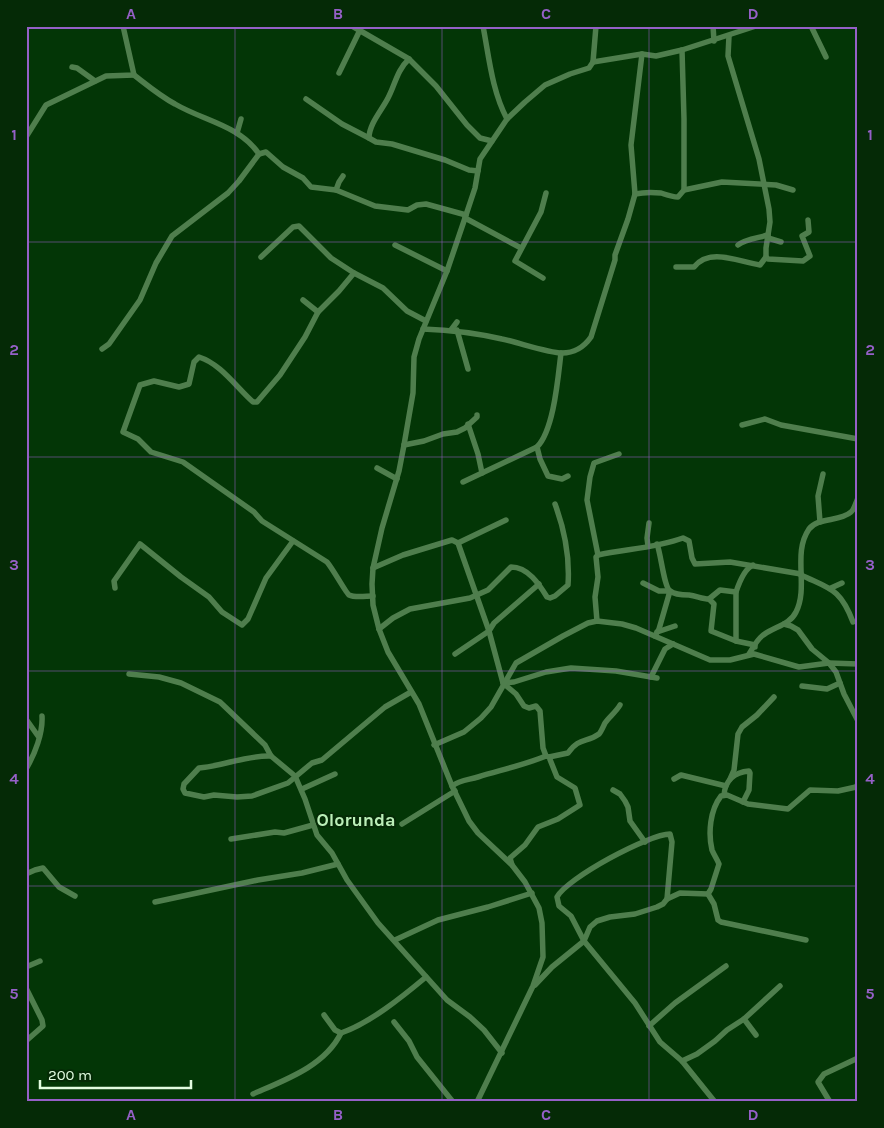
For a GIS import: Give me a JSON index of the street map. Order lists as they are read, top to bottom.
{
  "districts": ["Olorunda"],
  "scale_bar": "200 m",
  "grid": {
    "columns": [
      "A",
      "B",
      "C",
      "D"
    ],
    "rows": [
      "1",
      "2",
      "3",
      "4",
      "5"
    ]
  }
}
